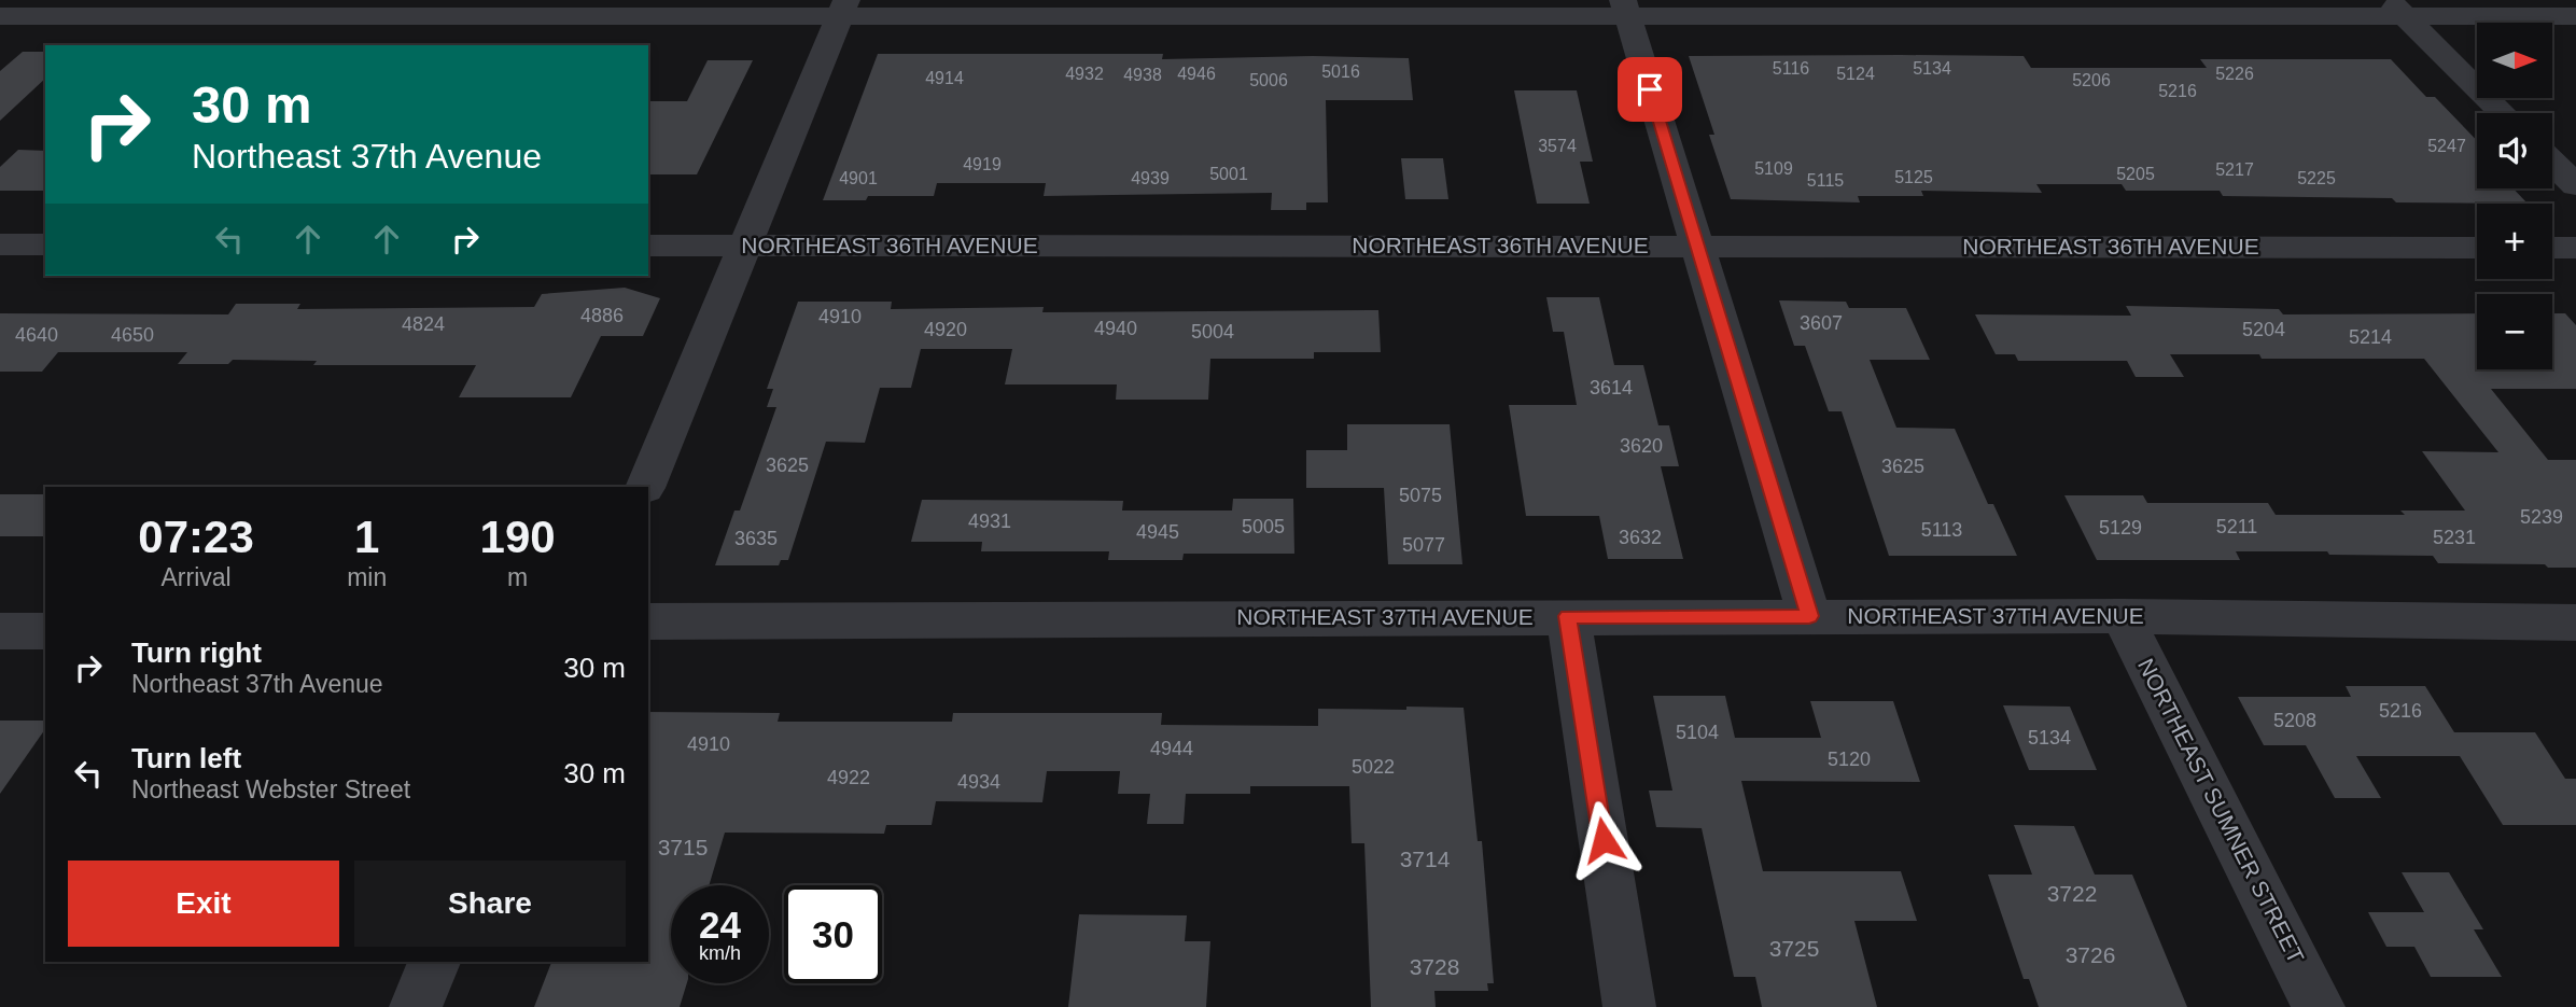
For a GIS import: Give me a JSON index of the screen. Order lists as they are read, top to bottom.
{
  "streets": {
    "street": ["NORTHEAST 36TH AVENUE", "NORTHEAST 37TH AVENUE", "NORTHEAST SUMNER STREET"]
  },
  "crossings": [
    ["NORTHEAST 37TH AVENUE", "NORTHEAST SUMNER STREET"]
  ],
  "house_numbers": [
    "5116",
    "5134",
    "5016",
    "4932",
    "4946",
    "5124",
    "5226",
    "4938",
    "4914",
    "5006",
    "5206",
    "5216",
    "3574",
    "5247",
    "4919",
    "5109",
    "5217",
    "5001",
    "5205",
    "5125",
    "4901",
    "4939",
    "5225",
    "5115",
    "4886",
    "4910",
    "3607",
    "4824",
    "4940",
    "4920",
    "5204",
    "5004",
    "4640",
    "4650",
    "5214",
    "3614",
    "3620",
    "3625",
    "3625",
    "5075",
    "5239",
    "4931",
    "5005",
    "5211",
    "5129",
    "5113",
    "4945",
    "3632",
    "5231",
    "3635",
    "5077",
    "5216",
    "5208",
    "5104",
    "5134",
    "4910",
    "4944",
    "5120",
    "5022",
    "4922",
    "4934",
    "3715",
    "3714",
    "3722",
    "3725",
    "3726",
    "3728"
  ],
  "north": "right",
  "page": {
    "map_buttons": ["+", "−"],
    "turn": ["30 m", "Northeast 37th Avenue"],
    "eta": [
      "07:23",
      "Arrival",
      "1",
      "min",
      "190",
      "m"
    ],
    "list": [
      {
        "name": "Turn right",
        "note": "Northeast 37th Avenue",
        "value": "30 m"
      },
      {
        "name": "Turn left",
        "note": "Northeast Webster Street",
        "value": "30 m"
      }
    ],
    "buttons": ["Exit", "Share"],
    "speed": "24 km/h",
    "limit": "30"
  }
}
